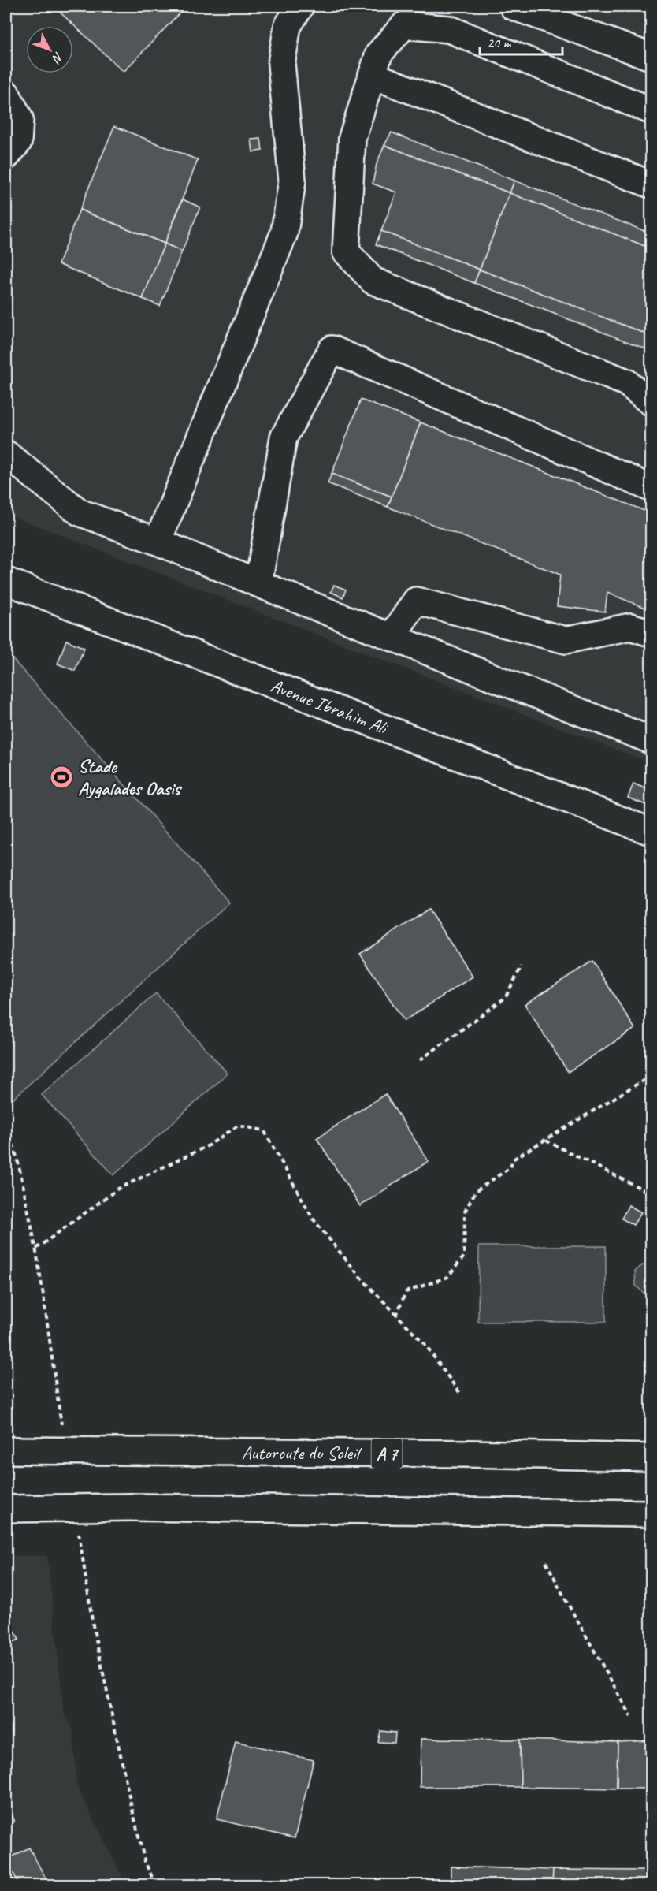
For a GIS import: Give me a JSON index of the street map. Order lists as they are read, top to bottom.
{
  "streets": {
    "main road": ["Avenue Ibrahim Ali", "Autoroute du Soleil", "A 7"]
  },
  "places": {
    "sports": ["Stade Aygalades Oasis"]
  },
  "scale_bar": "20 m",
  "north": "bottom right"
}
